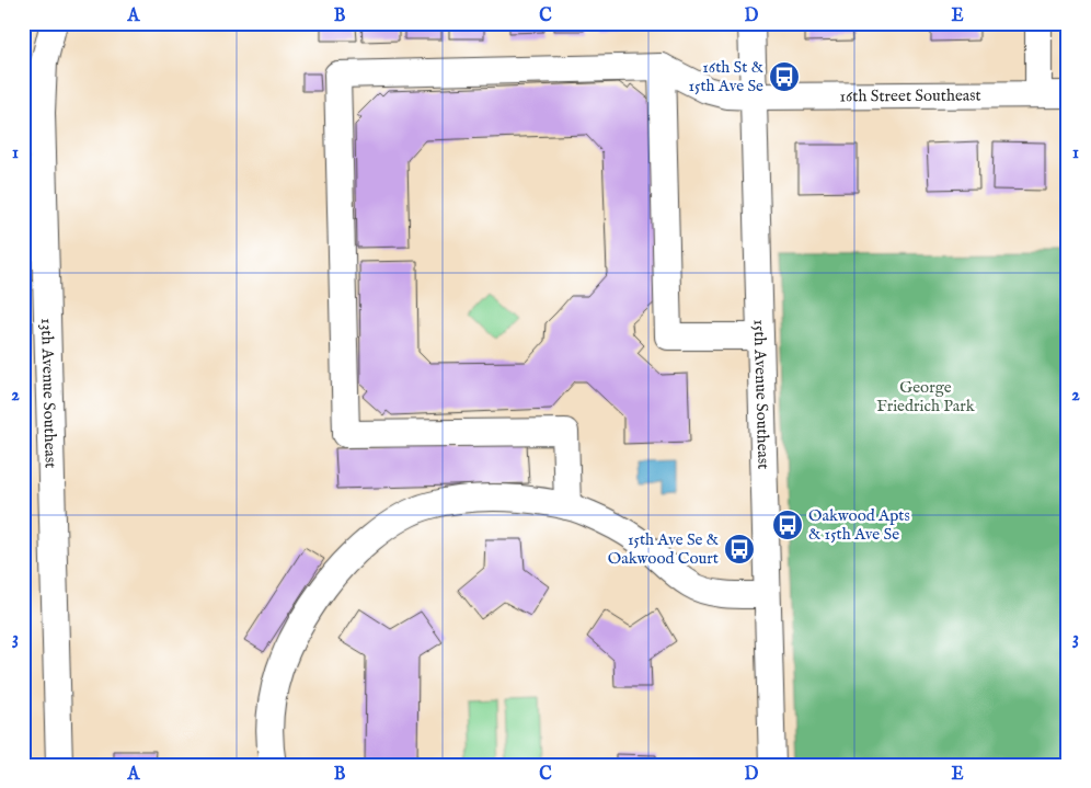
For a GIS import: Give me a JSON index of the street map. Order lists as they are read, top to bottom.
{
  "streets": {
    "street": ["16th Street Southeast", "13th Avenue Southeast", "15th Avenue Southeast"]
  },
  "crossings": [
    ["16th Street Southeast", "15th Avenue Southeast"]
  ],
  "parks": ["George Friedrich Park"],
  "places": {
    "bus stop": ["16th St & 15th Ave Se", "Oakwood Apts & 15th Ave Se", "15th Ave Se & Oakwood Court"]
  },
  "grid": {
    "columns": [
      "A",
      "B",
      "C",
      "D",
      "E"
    ],
    "rows": ["1", "2", "3"]
  }
}
